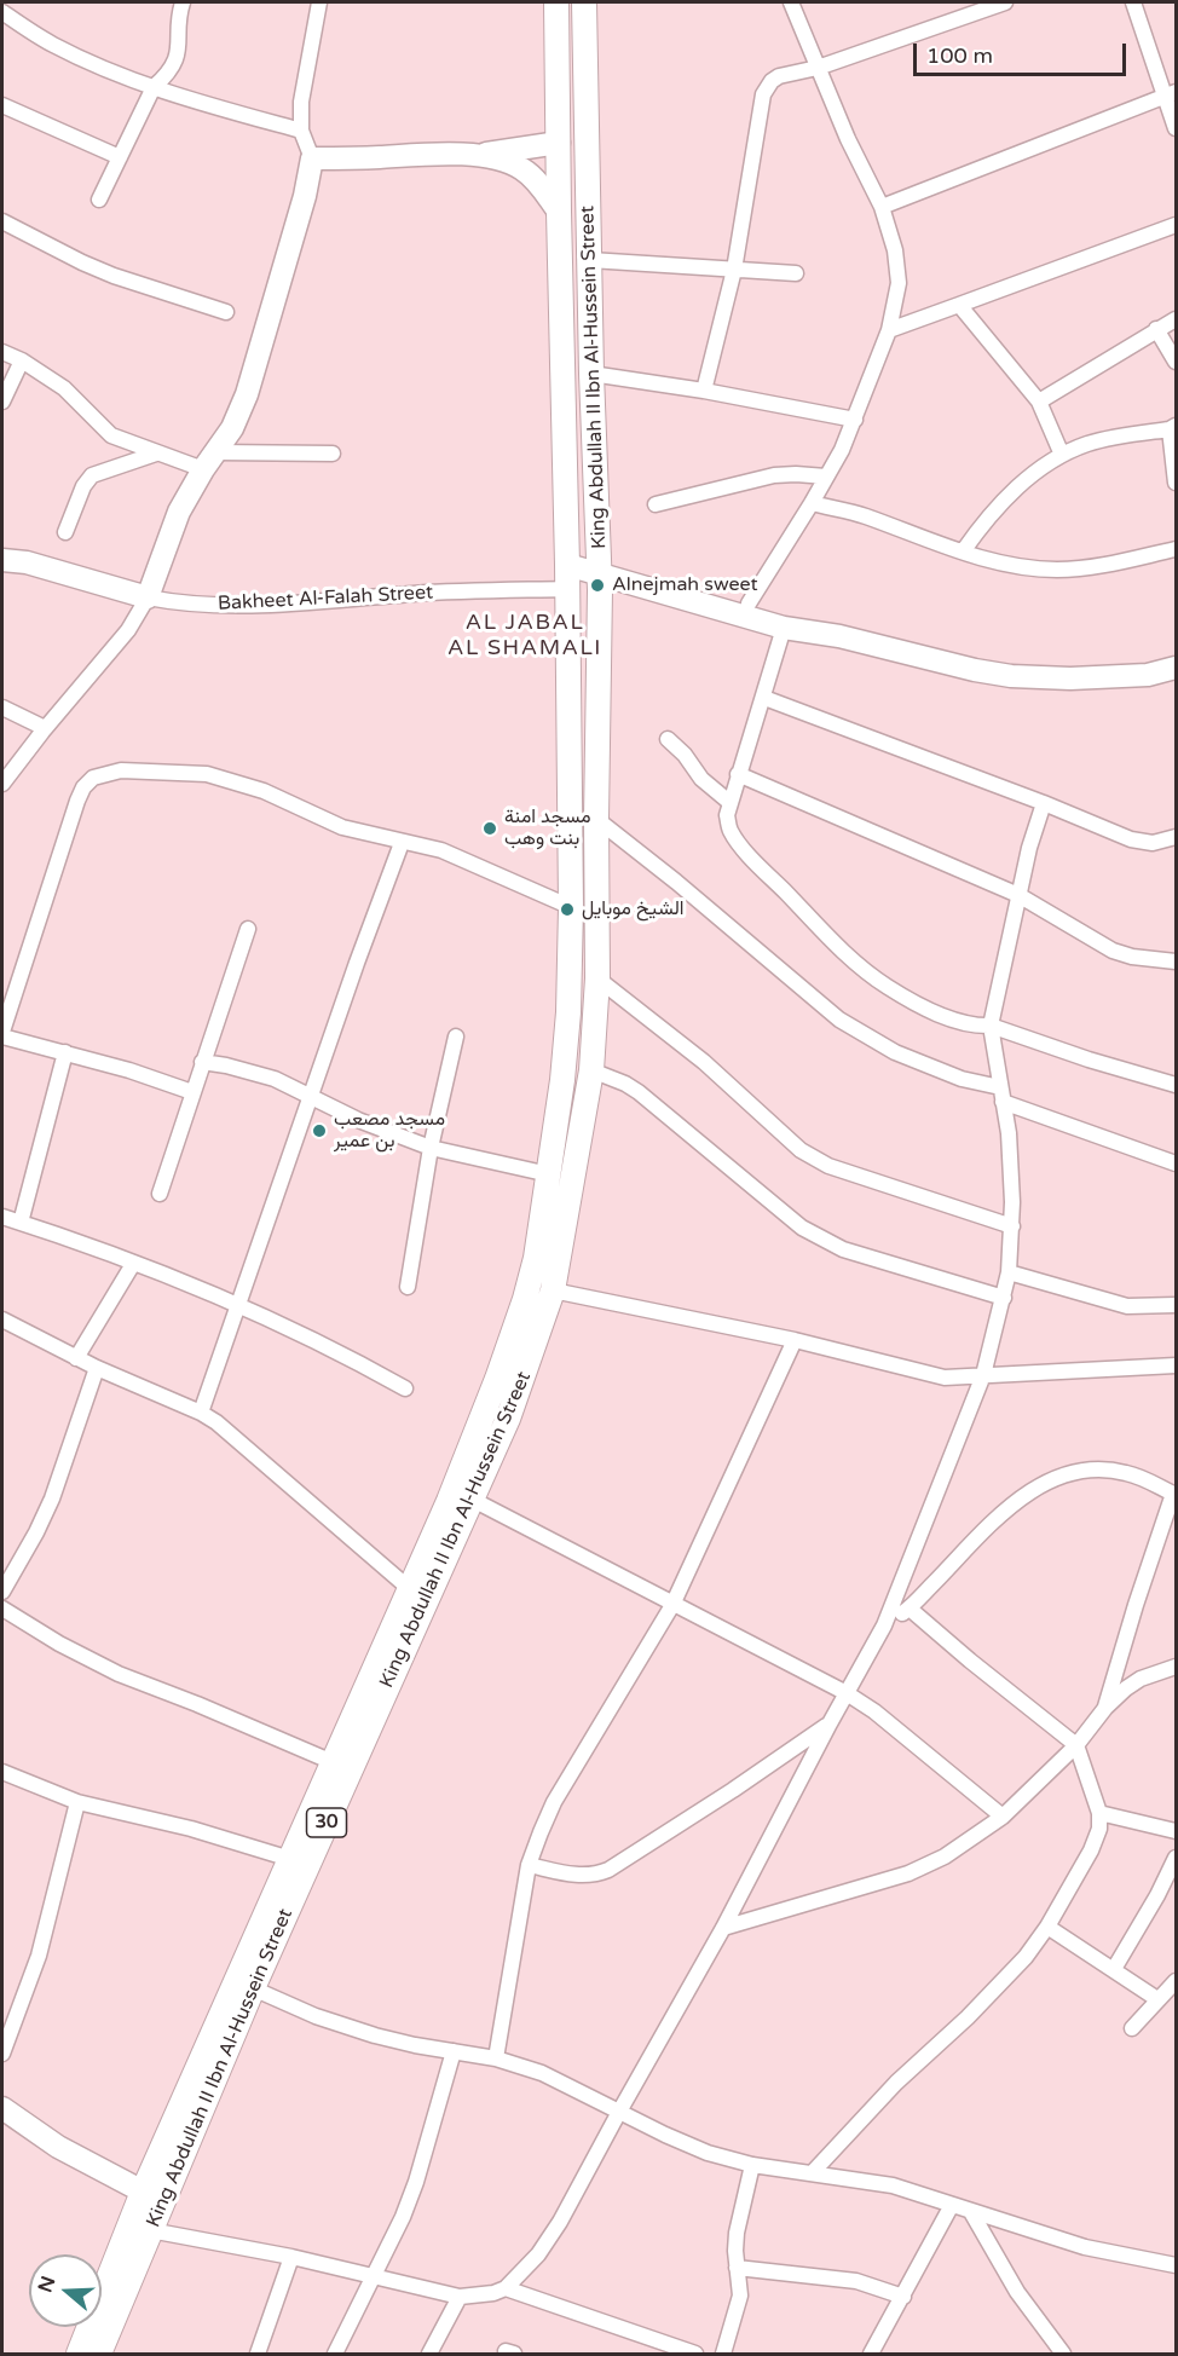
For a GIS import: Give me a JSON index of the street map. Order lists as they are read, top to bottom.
{
  "streets": {
    "main road": ["King Abdullah II Ibn Al-Hussein Street", "30"],
    "street": ["Bakheet Al-Falah Street"]
  },
  "crossings": [
    ["King Abdullah II Ibn Al-Hussein Street", "Bakheet Al-Falah Street"]
  ],
  "districts": ["AL JABAL AL SHAMALI"],
  "places": [
    "Alnejmah sweet",
    "مسجد امنة بنت وهب",
    "الشيخ موبايل",
    "مسجد مصعب بن عمير"
  ],
  "scale_bar": "100 m",
  "north": "left"
}
